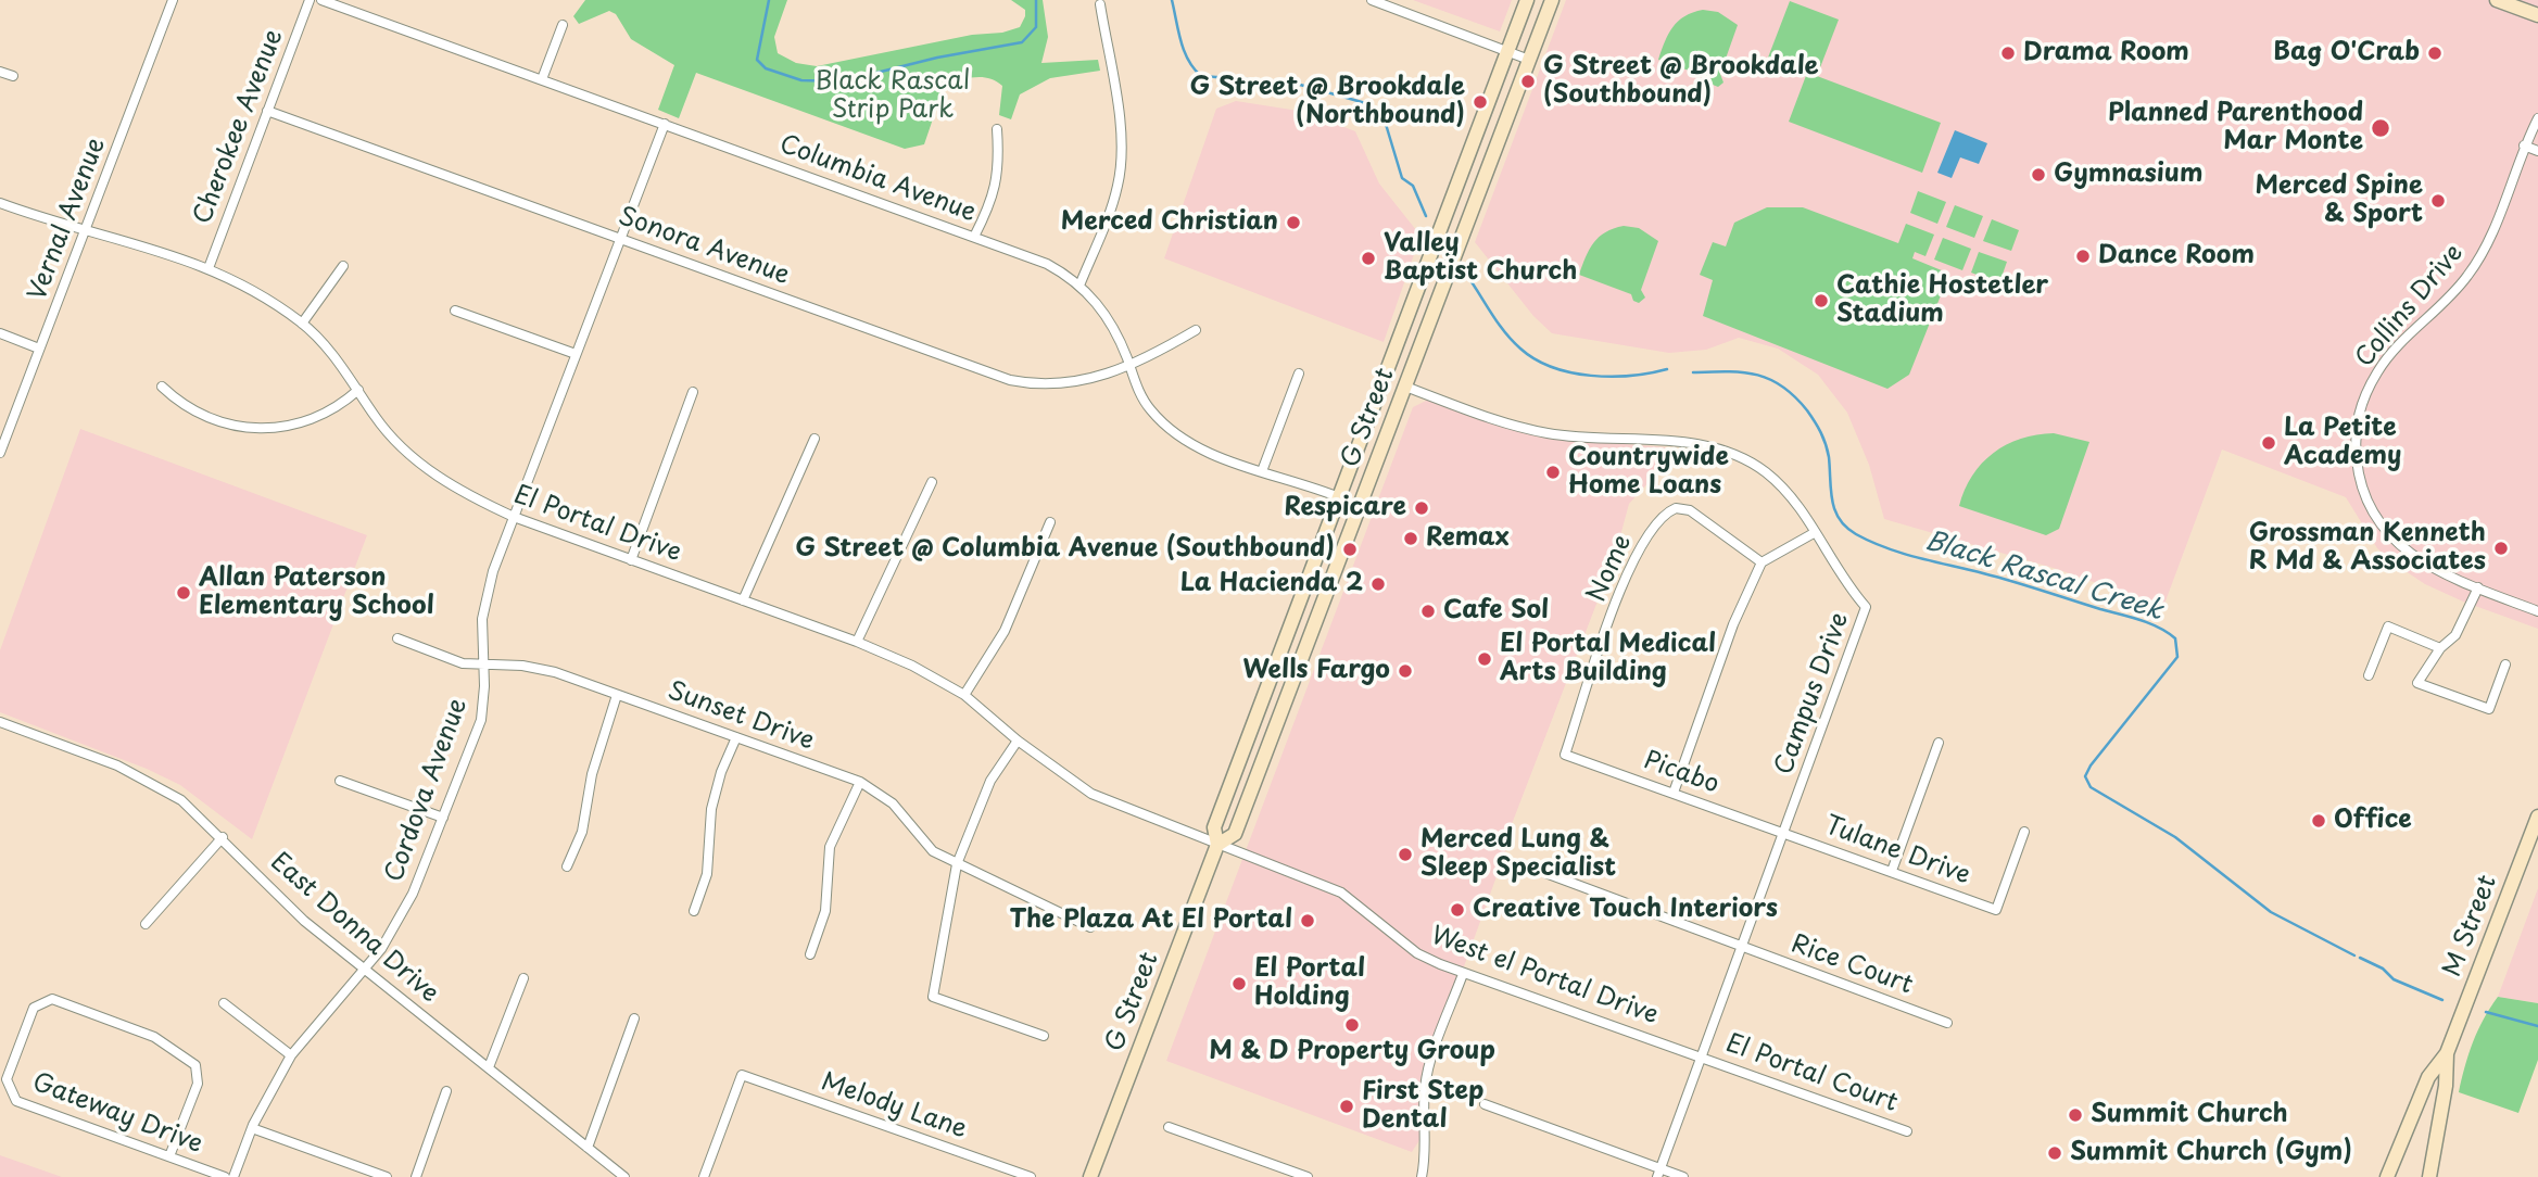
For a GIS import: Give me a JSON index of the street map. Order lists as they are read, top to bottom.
{
  "streets": {
    "street": [
      "Cherokee Avenue",
      "Columbia Avenue",
      "Vernal Avenue",
      "Sonora Avenue",
      "Collins Drive",
      "G Street",
      "El Portal Drive",
      "Nome",
      "Campus Drive",
      "Sunset Drive",
      "Picabo",
      "Cordova Avenue",
      "Tulane Drive",
      "M Street",
      "East Donna Drive",
      "Rice Court",
      "West el Portal Drive",
      "El Portal Court",
      "Melody Lane",
      "Gateway Drive"
    ]
  },
  "crossings": [
    ["Cherokee Avenue", "Sonora Avenue"],
    ["Cherokee Avenue", "El Portal Drive"],
    ["Columbia Avenue", "Sonora Avenue"],
    ["Columbia Avenue", "G Street"],
    ["Columbia Avenue", "Cordova Avenue"],
    ["Vernal Avenue", "El Portal Drive"],
    ["Sonora Avenue", "Cordova Avenue"],
    ["G Street", "El Portal Drive"],
    ["G Street", "Campus Drive"],
    ["G Street", "West el Portal Drive"],
    ["El Portal Drive", "Cordova Avenue"],
    ["El Portal Drive", "West el Portal Drive"],
    ["Nome", "Picabo"],
    ["Campus Drive", "Picabo"],
    ["Campus Drive", "Tulane Drive"],
    ["Campus Drive", "Rice Court"],
    ["Campus Drive", "West el Portal Drive"],
    ["Campus Drive", "El Portal Court"],
    ["Sunset Drive", "Cordova Avenue"],
    ["Picabo", "Tulane Drive"],
    ["Cordova Avenue", "East Donna Drive"],
    ["West el Portal Drive", "El Portal Court"]
  ],
  "water": ["Black Rascal Creek"],
  "parks": ["Black Rascal Strip Park"],
  "places": [
    "Drama Room",
    "Bag O'Crab",
    "G Street @ Brookdale (Southbound)",
    "G Street @ Brookdale (Northbound)",
    "Planned Parenthood Mar Monte",
    "Gymnasium",
    "Merced Spine & Sport",
    "Merced Christian",
    "Dance Room",
    "Valley Baptist Church",
    "Cathie Hostetler Stadium",
    "La Petite Academy",
    "Countrywide Home Loans",
    "Respicare",
    "Remax",
    "Grossman Kenneth R Md & Associates",
    "G Street @ Columbia Avenue (Southbound)",
    "La Hacienda 2",
    "Allan Paterson Elementary School",
    "Cafe Sol",
    "El Portal Medical Arts Building",
    "Wells Fargo",
    "Office",
    "Merced Lung & Sleep Specialist",
    "Creative Touch Interiors",
    "The Plaza At El Portal",
    "El Portal Holding",
    "M & D Property Group",
    "First Step Dental",
    "Summit Church",
    "Summit Church (Gym)"
  ]
}
